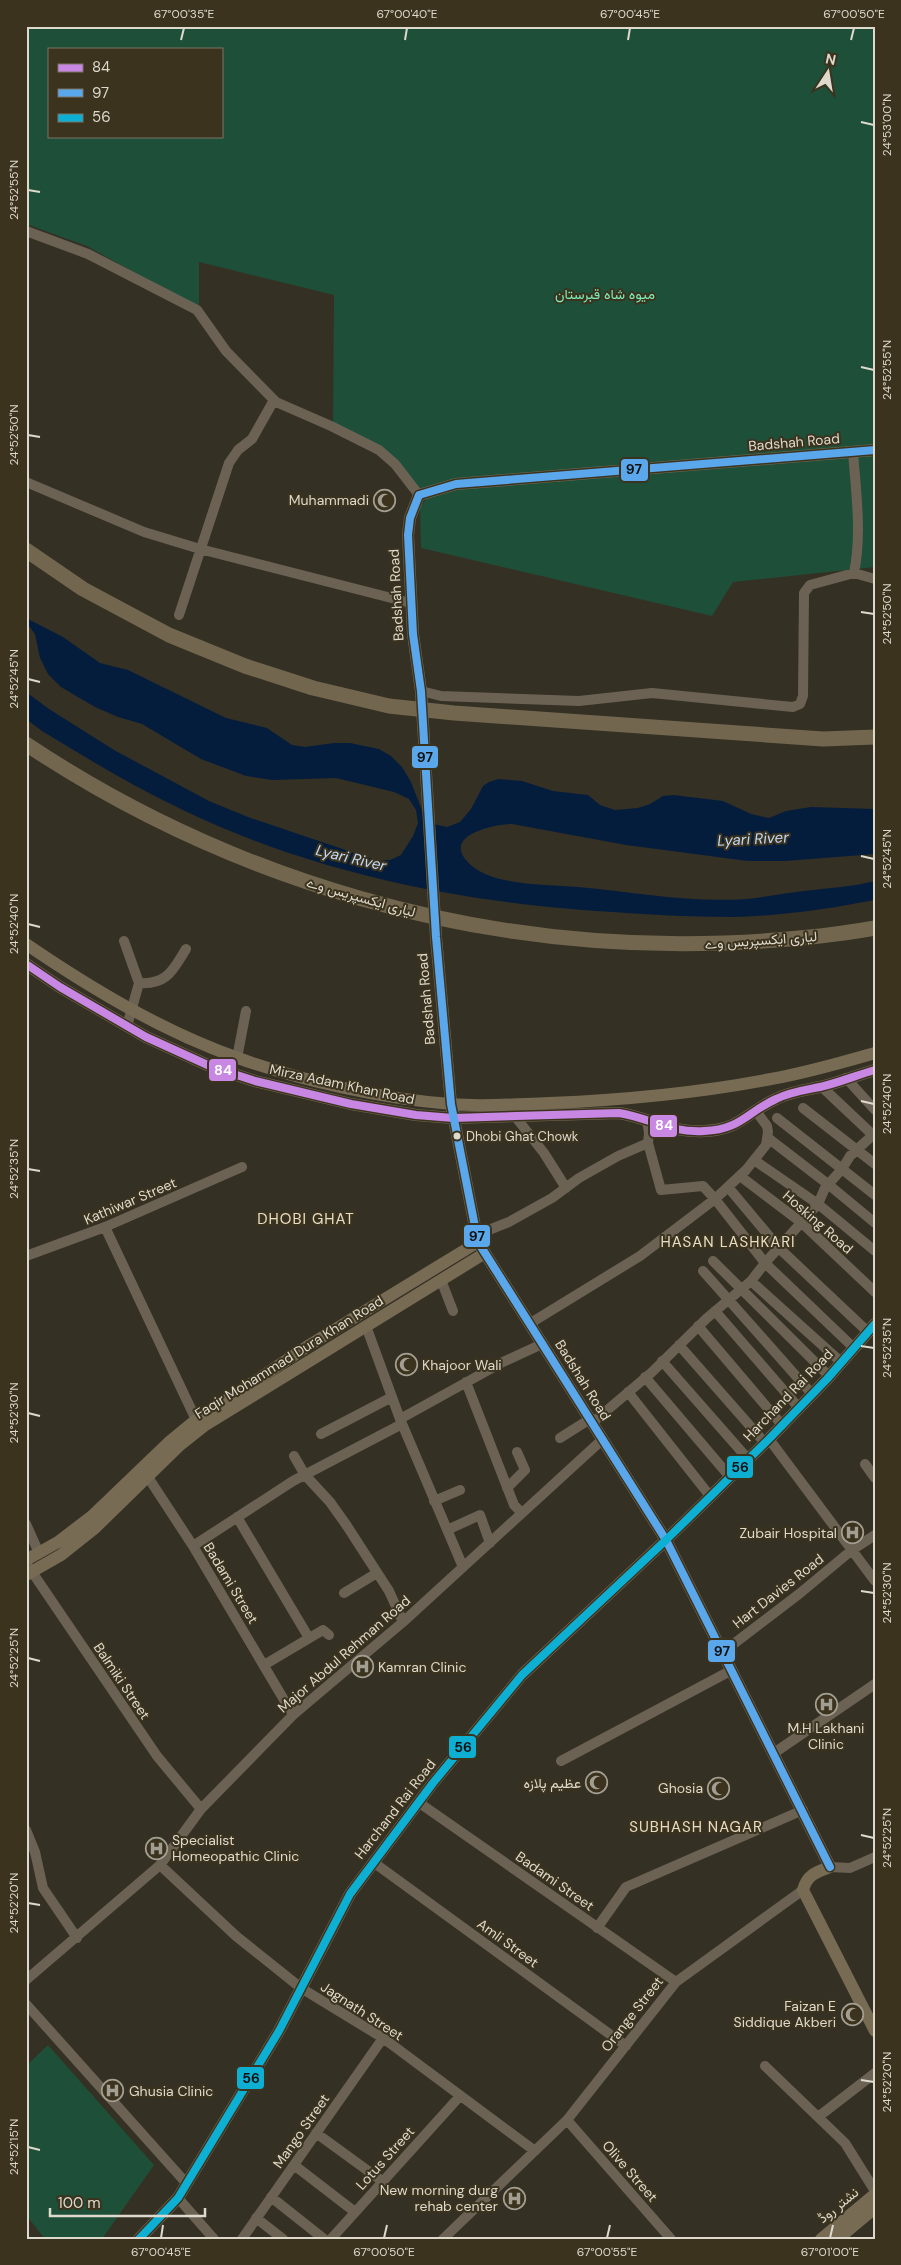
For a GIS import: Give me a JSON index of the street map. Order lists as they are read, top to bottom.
{
  "streets": {
    "highway": ["لیاری ایکسپریس وے"],
    "main road": [
      "Badshah Road",
      "Mirza Adam Khan Road",
      "Faqir Mohammad Dura Khan Road",
      "Harchand Rai Road",
      "Orange Street",
      "نشتر روڈ"
    ],
    "street": [
      "Kathiwar Street",
      "Hosking Road",
      "Badami Street",
      "Hart Davies Road",
      "Major Abdul Rehman Road",
      "Balmiki Street",
      "Amli Street",
      "Jagnath Street",
      "Mango Street",
      "Lotus Street",
      "Olive Street"
    ]
  },
  "crossings": [
    ["Badshah Road", "Mirza Adam Khan Road"],
    ["Badshah Road", "Faqir Mohammad Dura Khan Road"],
    ["Badshah Road", "Harchand Rai Road"],
    ["Badshah Road", "Hart Davies Road"],
    ["Badshah Road", "Major Abdul Rehman Road"],
    ["Badshah Road", "Orange Street"],
    ["Faqir Mohammad Dura Khan Road", "Badami Street"],
    ["Faqir Mohammad Dura Khan Road", "Balmiki Street"],
    ["Harchand Rai Road", "Badami Street"],
    ["Harchand Rai Road", "Amli Street"],
    ["Harchand Rai Road", "Jagnath Street"],
    ["Badami Street", "Major Abdul Rehman Road"],
    ["Badami Street", "Orange Street"],
    ["Major Abdul Rehman Road", "Balmiki Street"],
    ["Major Abdul Rehman Road", "Jagnath Street"],
    ["Amli Street", "Orange Street"],
    ["Jagnath Street", "Orange Street"],
    ["Jagnath Street", "Mango Street"],
    ["Jagnath Street", "Lotus Street"],
    ["Orange Street", "Olive Street"]
  ],
  "districts": ["DHOBI GHAT", "HASAN LASHKARI", "SUBHASH NAGAR"],
  "water": ["Lyari River"],
  "parks": ["میوہ شاہ قبرستان"],
  "places": {
    "mosque": [
      "Muhammadi",
      "Khajoor Wali",
      "عظیم پلازہ",
      "Ghosia",
      "Faizan E Siddique Akberi"
    ],
    "other": ["Dhobi Ghat Chowk"],
    "hospital": [
      "Zubair Hospital",
      "Kamran Clinic",
      "M.H Lakhani Clinic",
      "Specialist Homeopathic Clinic",
      "Ghusia Clinic",
      "New morning durg rehab center"
    ]
  },
  "lines": ["transit line 97", "transit line 84", "transit line 56"],
  "legend": ["84", "97", "56"],
  "scale_bar": "100 m",
  "north": "top",
  "coordinates": [
    "67°00'35\"E",
    "67°00'40\"E",
    "67°00'45\"E",
    "67°00'50\"E",
    "24°53'00\"N",
    "24°52'55\"N",
    "24°52'50\"N",
    "24°52'45\"N",
    "24°52'40\"N",
    "24°52'35\"N",
    "24°52'30\"N",
    "24°52'25\"N",
    "24°52'20\"N",
    "24°52'15\"N",
    "67°00'55\"E",
    "67°01'00\"E"
  ]
}
